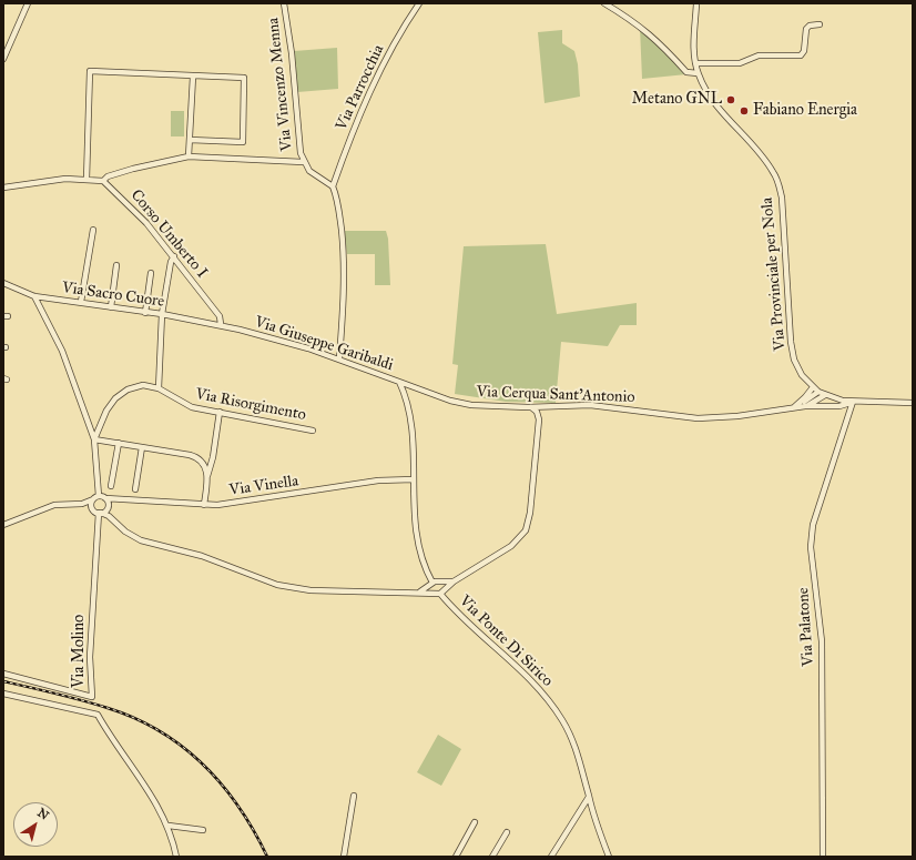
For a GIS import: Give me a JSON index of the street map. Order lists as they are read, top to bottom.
{
  "streets": {
    "street": [
      "Via Vincenzo Menna",
      "Via Parrocchia",
      "Corso Umberto I",
      "Via Provinciale per Nola",
      "Via Sacro Cuore",
      "Via Giuseppe Garibaldi",
      "Via Cerqua Sant'Antonio",
      "Via Risorgimento",
      "Via Vinella",
      "Via Palatone",
      "Via Ponte Di Sirico",
      "Via Molino"
    ]
  },
  "crossings": [
    ["Corso Umberto I", "Via Sacro Cuore"],
    ["Corso Umberto I", "Via Giuseppe Garibaldi"],
    ["Via Provinciale per Nola", "Via Cerqua Sant'Antonio"],
    ["Via Provinciale per Nola", "Via Palatone"],
    ["Via Sacro Cuore", "Via Giuseppe Garibaldi"],
    ["Via Giuseppe Garibaldi", "Via Cerqua Sant'Antonio"],
    ["Via Giuseppe Garibaldi", "Via Vinella"],
    ["Via Giuseppe Garibaldi", "Via Ponte Di Sirico"],
    ["Via Cerqua Sant'Antonio", "Via Palatone"],
    ["Via Vinella", "Via Ponte Di Sirico"],
    ["Via Vinella", "Via Molino"],
    ["Via Ponte Di Sirico", "Via Molino"]
  ],
  "places": ["Metano GNL", "Fabiano Energia"],
  "north": "top right"
}
